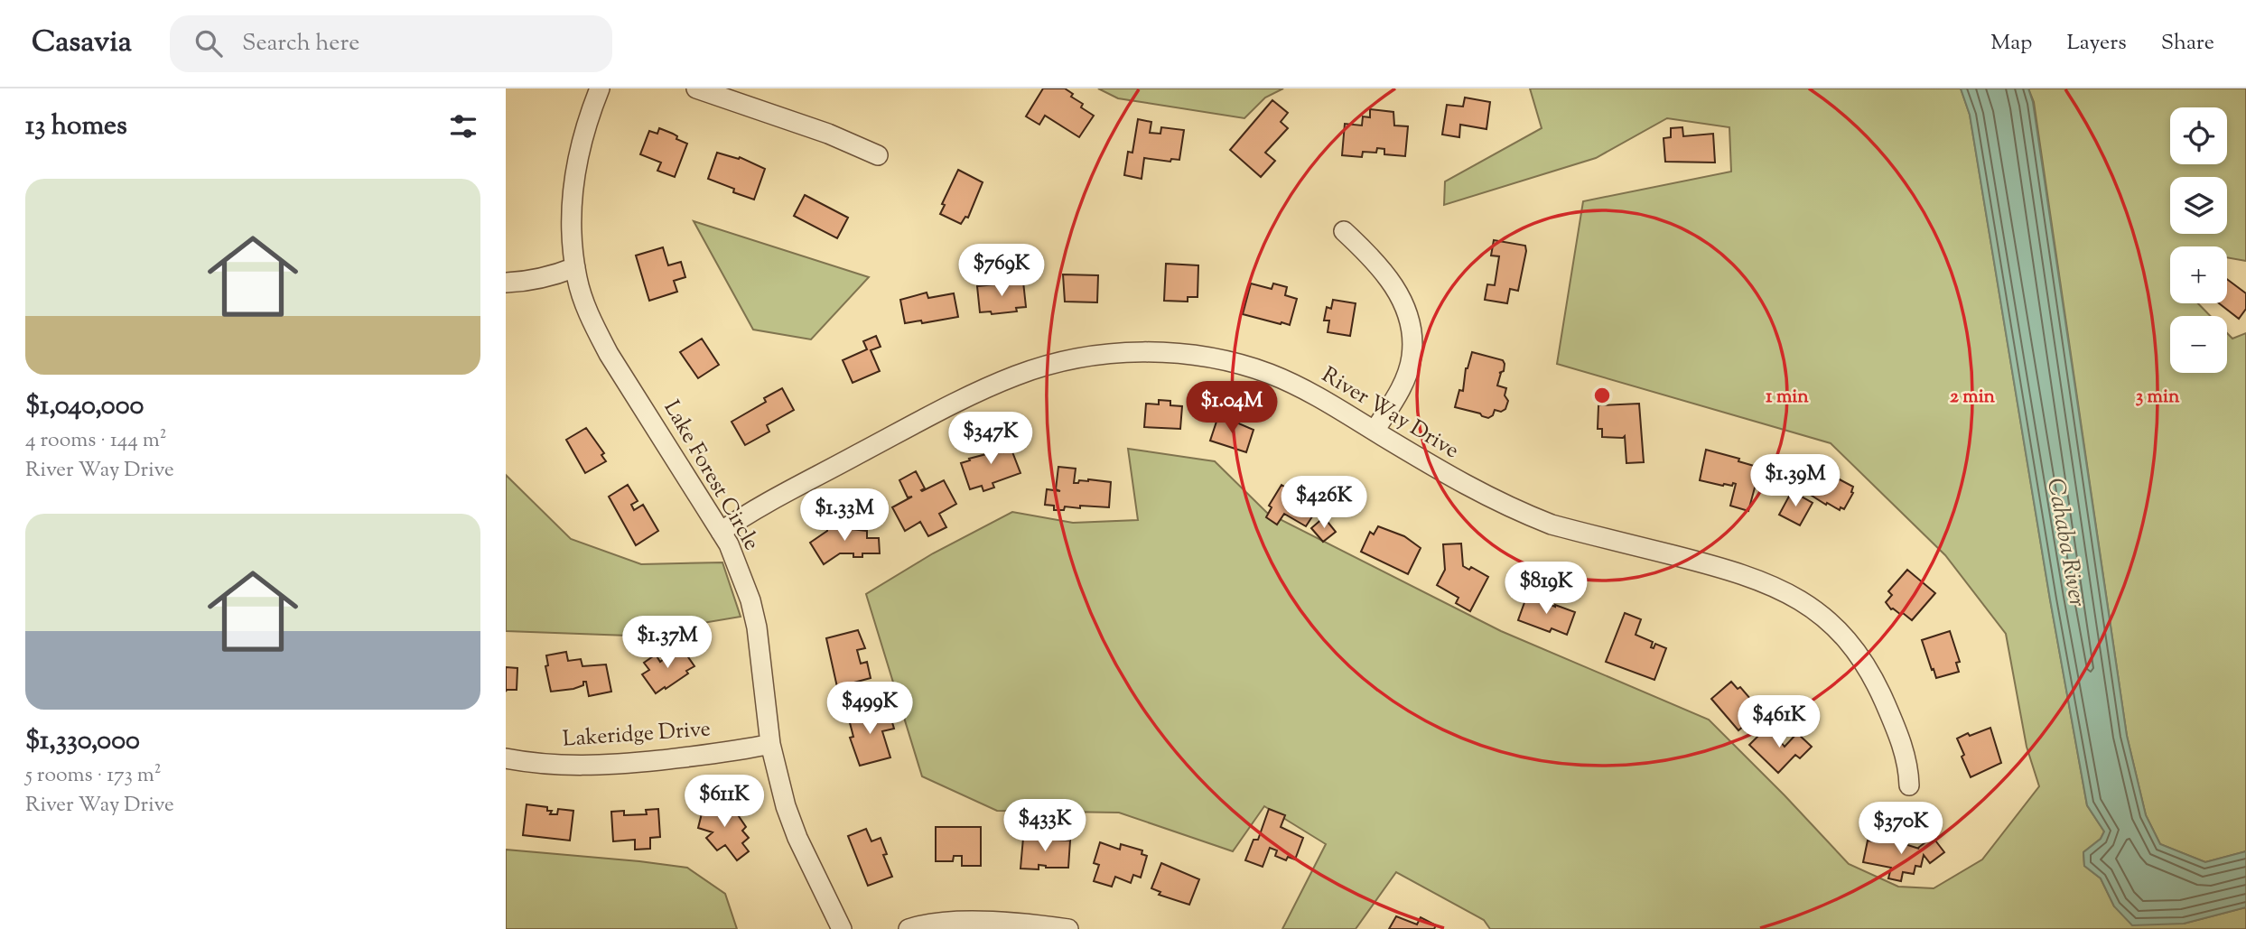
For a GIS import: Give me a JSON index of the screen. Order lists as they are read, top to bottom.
{
  "streets": {
    "street": ["River Way Drive", "Lake Forest Circle", "Lakeridge Drive"]
  },
  "crossings": [
    ["River Way Drive", "Lake Forest Circle"],
    ["Lake Forest Circle", "Lakeridge Drive"]
  ],
  "water": ["Cahaba River"],
  "page": {
    "header": "Casavia",
    "search": "Search here",
    "nav": ["Map", "Layers", "Share"],
    "heading": "13 homes",
    "map_buttons": ["+", "−"],
    "list": [
      {
        "name": "$1,040,000",
        "note": "4 rooms · 144 m² · River Way Drive"
      },
      {
        "name": "$1,330,000",
        "note": "5 rooms · 173 m² · River Way Drive"
      }
    ],
    "price": [
      "$769K",
      "$1.04M",
      "$347K",
      "$1.39M",
      "$426K",
      "$1.33M",
      "$819K",
      "$1.37M",
      "$499K",
      "$461K",
      "$611K",
      "$433K",
      "$370K"
    ]
  },
  "rings": ["1 min", "2 min", "3 min"]
}
